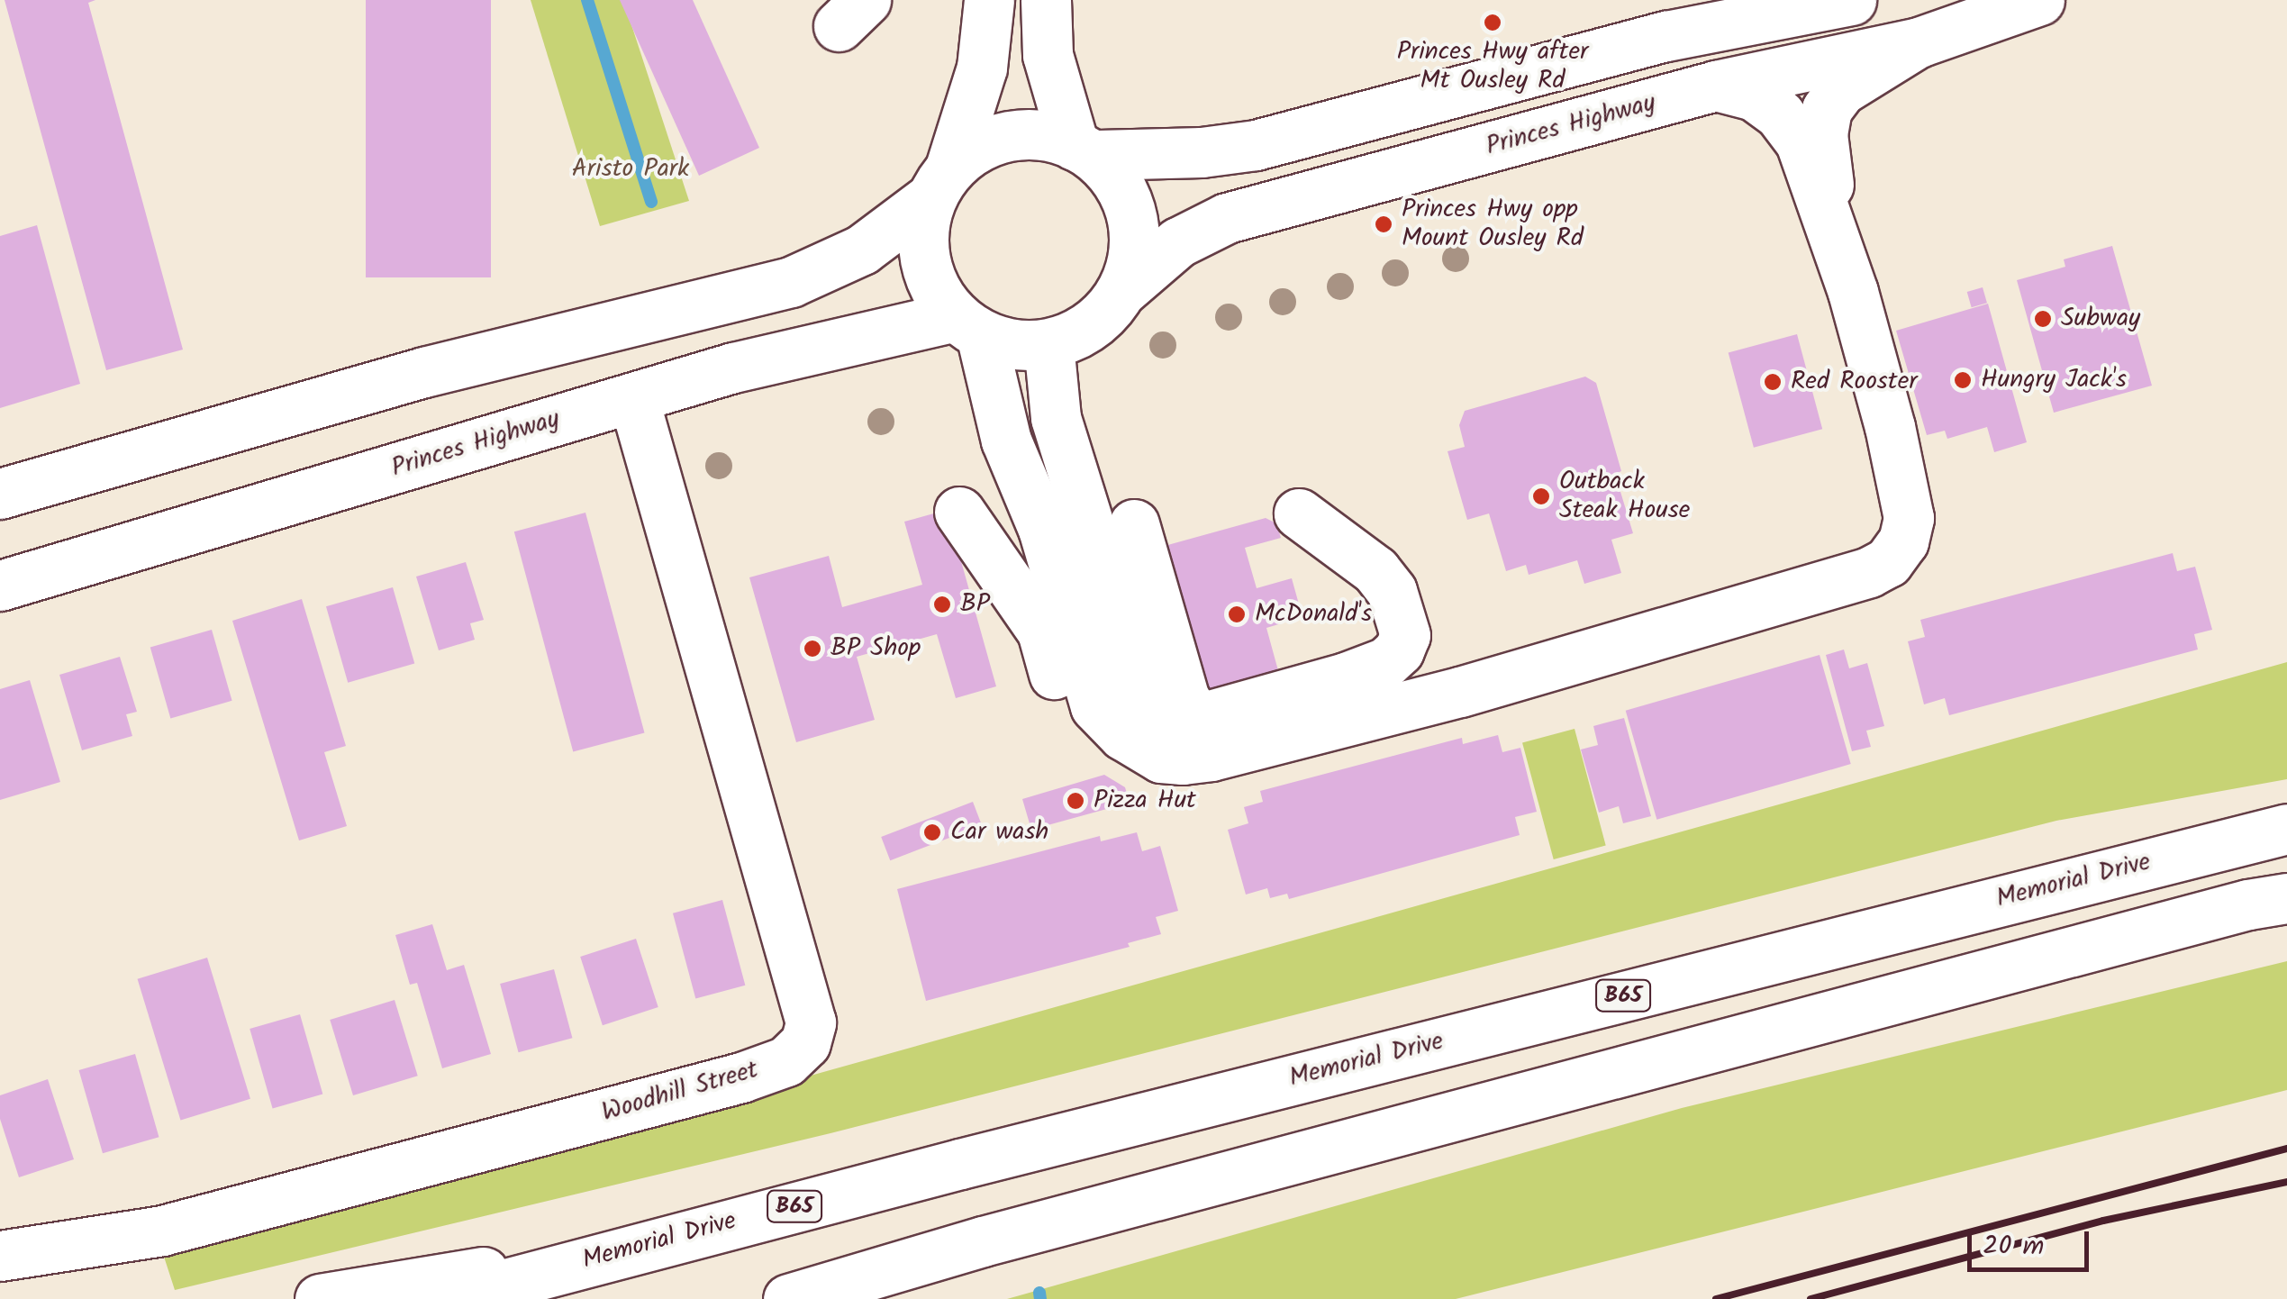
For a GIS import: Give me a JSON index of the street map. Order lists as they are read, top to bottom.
{
  "streets": {
    "main road": [
      "Princes Highway",
      "Memorial Drive",
      "B65",
      "Woodhill Street"
    ]
  },
  "crossings": [
    ["Princes Highway", "Woodhill Street"],
    ["Memorial Drive", "B65"]
  ],
  "parks": ["Aristo Park"],
  "places": [
    "Princes Hwy after Mt Ousley Rd",
    "Princes Hwy opp Mount Ousley Rd",
    "Subway",
    "Hungry Jack's",
    "Red Rooster",
    "Outback Steak House",
    "BP",
    "McDonald's",
    "BP Shop",
    "Pizza Hut",
    "Car wash"
  ],
  "scale_bar": "20 m"
}
